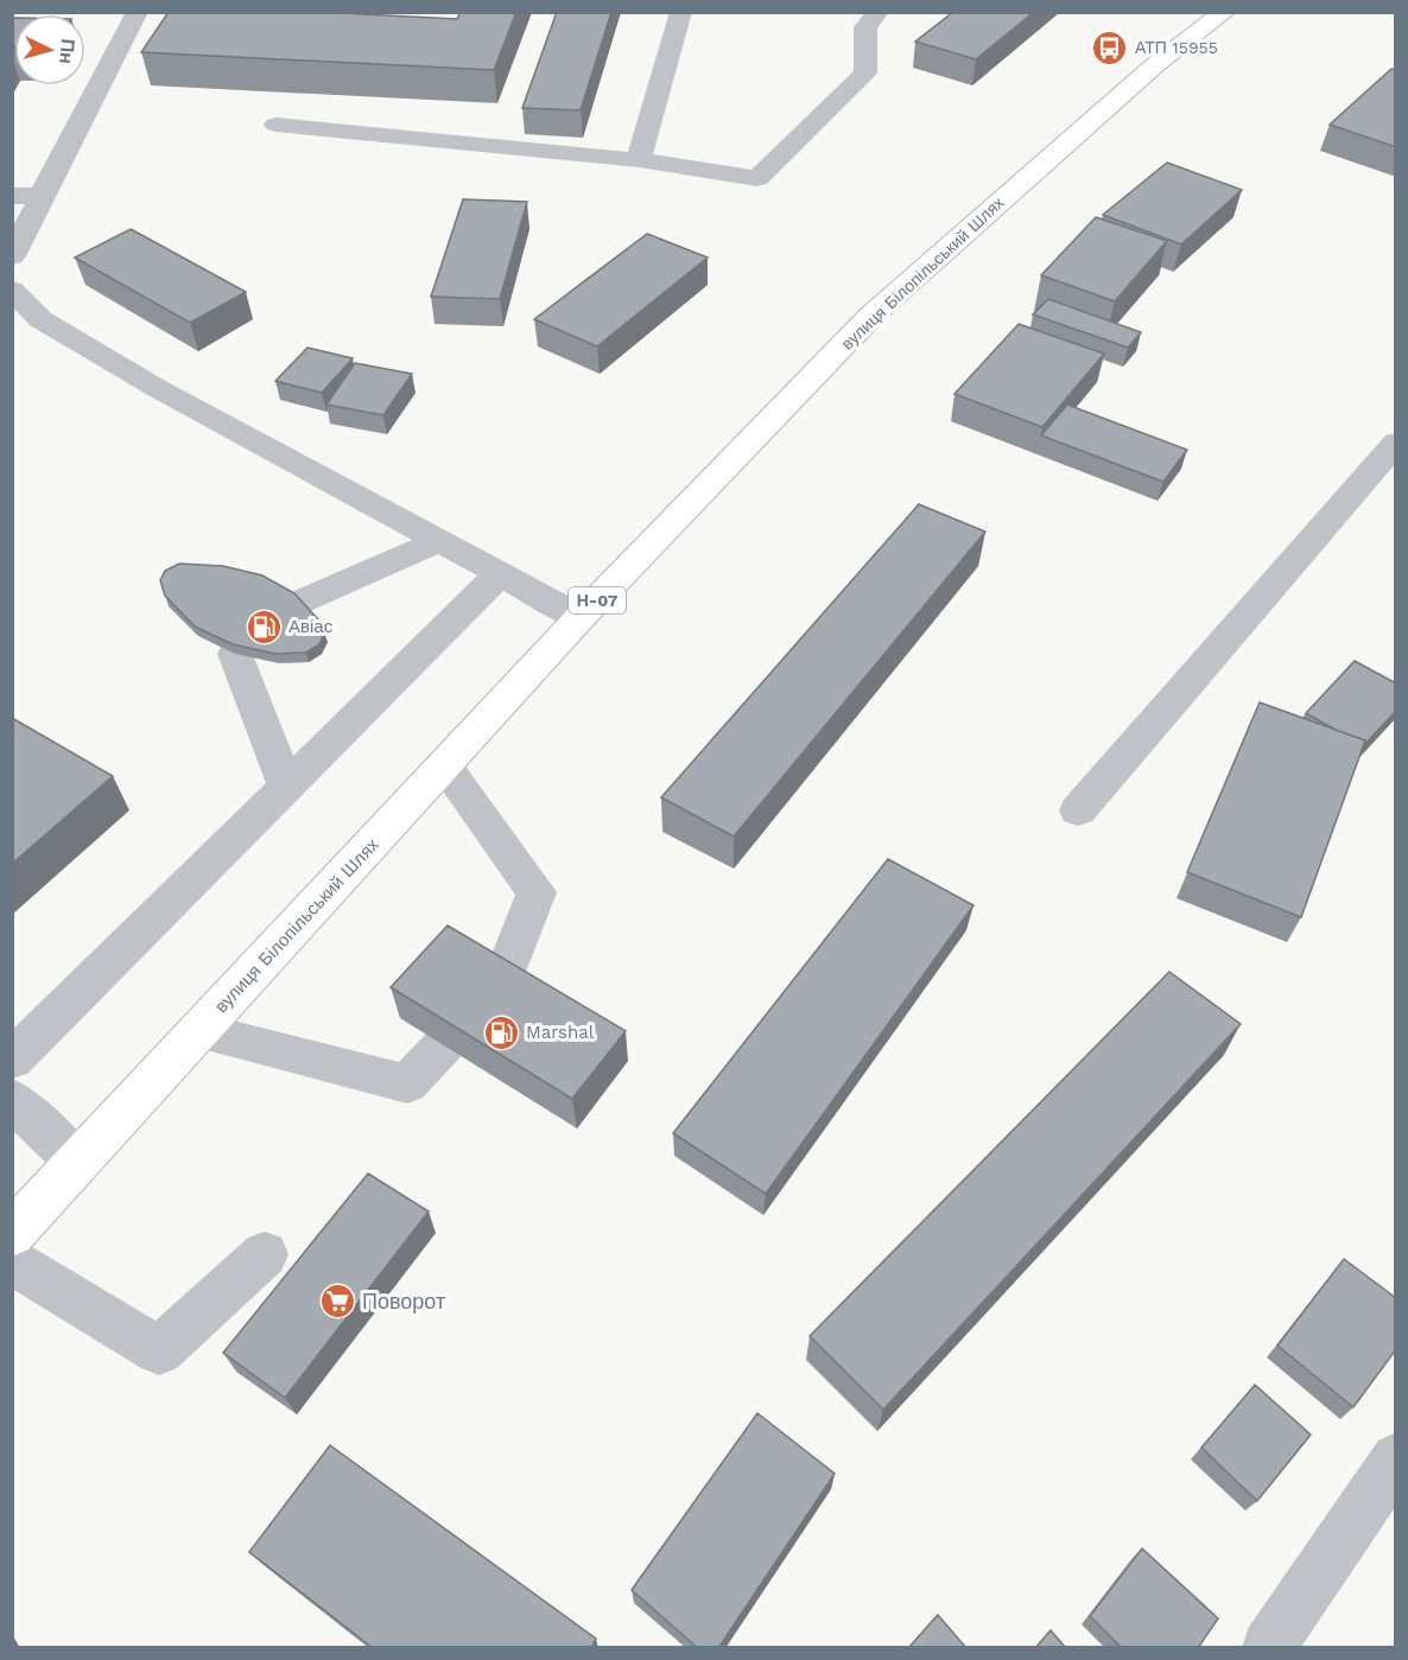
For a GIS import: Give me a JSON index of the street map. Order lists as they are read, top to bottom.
{
  "streets": {
    "main road": ["вулиця Білопільський Шлях", "Н-07"]
  },
  "places": {
    "bus stop": ["АТП 15955"],
    "fuel station": ["Авіас", "Marshal"],
    "supermarket": ["Поворот"]
  },
  "north": "right"
}
